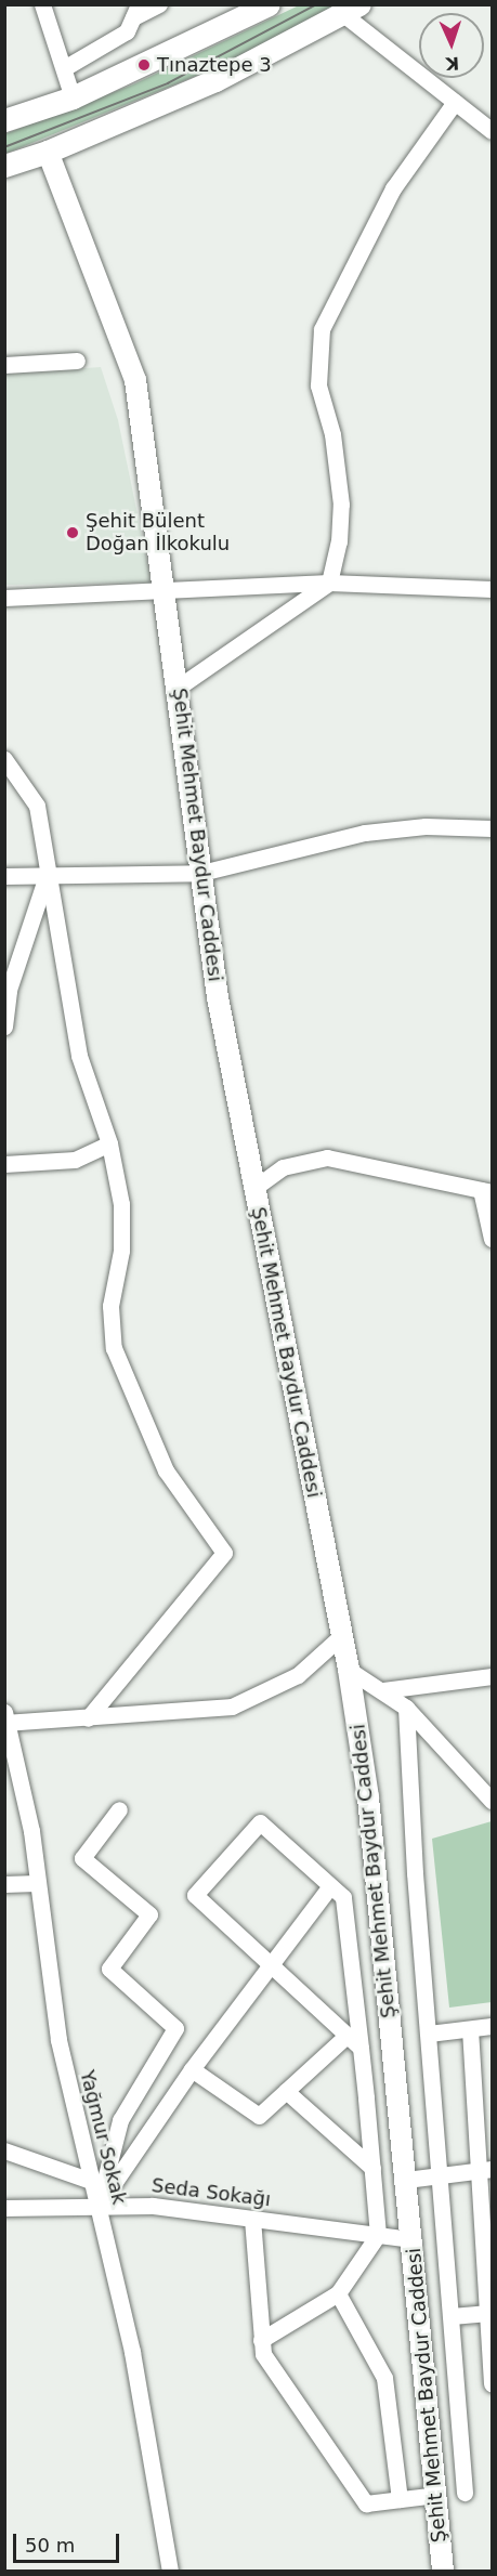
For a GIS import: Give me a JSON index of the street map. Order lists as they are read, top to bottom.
{
  "streets": {
    "street": ["Şehit Mehmet Baydur Caddesi", "Yağmur Sokak", "Seda Sokağı"]
  },
  "crossings": [
    ["Şehit Mehmet Baydur Caddesi", "Seda Sokağı"],
    ["Yağmur Sokak", "Seda Sokağı"]
  ],
  "places": ["Tınaztepe 3", "Şehit Bülent Doğan İlkokulu"],
  "scale_bar": "50 m",
  "north": "bottom"
}
